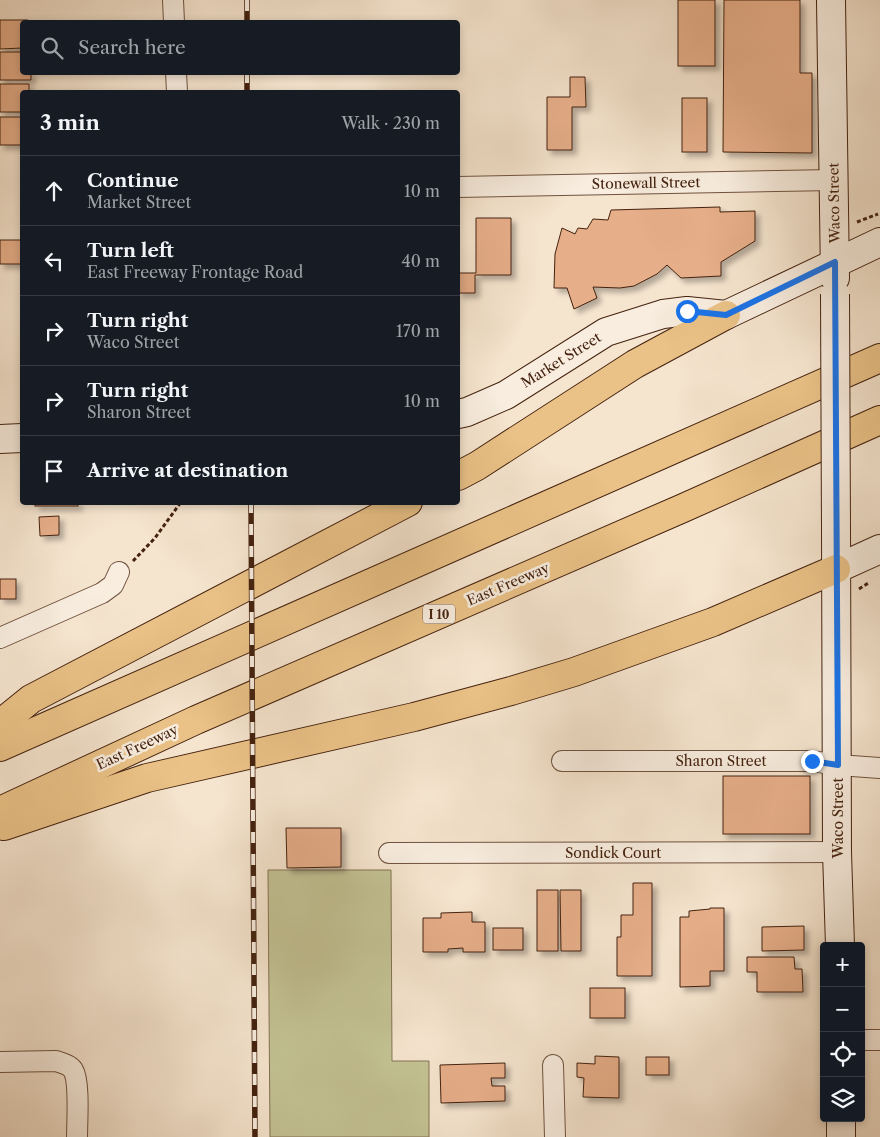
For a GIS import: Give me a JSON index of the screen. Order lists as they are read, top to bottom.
{
  "streets": {
    "highway": ["East Freeway", "I 10"],
    "main road": ["Waco Street", "Market Street"],
    "street": ["Stonewall Street", "Sharon Street", "Sondick Court"]
  },
  "crossings": [
    ["Stonewall Street", "Waco Street"],
    ["Waco Street", "Sharon Street"],
    ["Waco Street", "Sondick Court"]
  ],
  "page": {
    "search": "Search here",
    "heading": ["3 min", "Walk · 230 m"],
    "list": [
      ["Continue", "Market Street", "10 m"],
      ["Turn left", "East Freeway Frontage Road", "40 m"],
      ["Turn right", "Waco Street", "170 m"],
      ["Turn right", "Sharon Street", "10 m"],
      "Arrive at destination"
    ],
    "map_buttons": ["+", "−"]
  }
}
